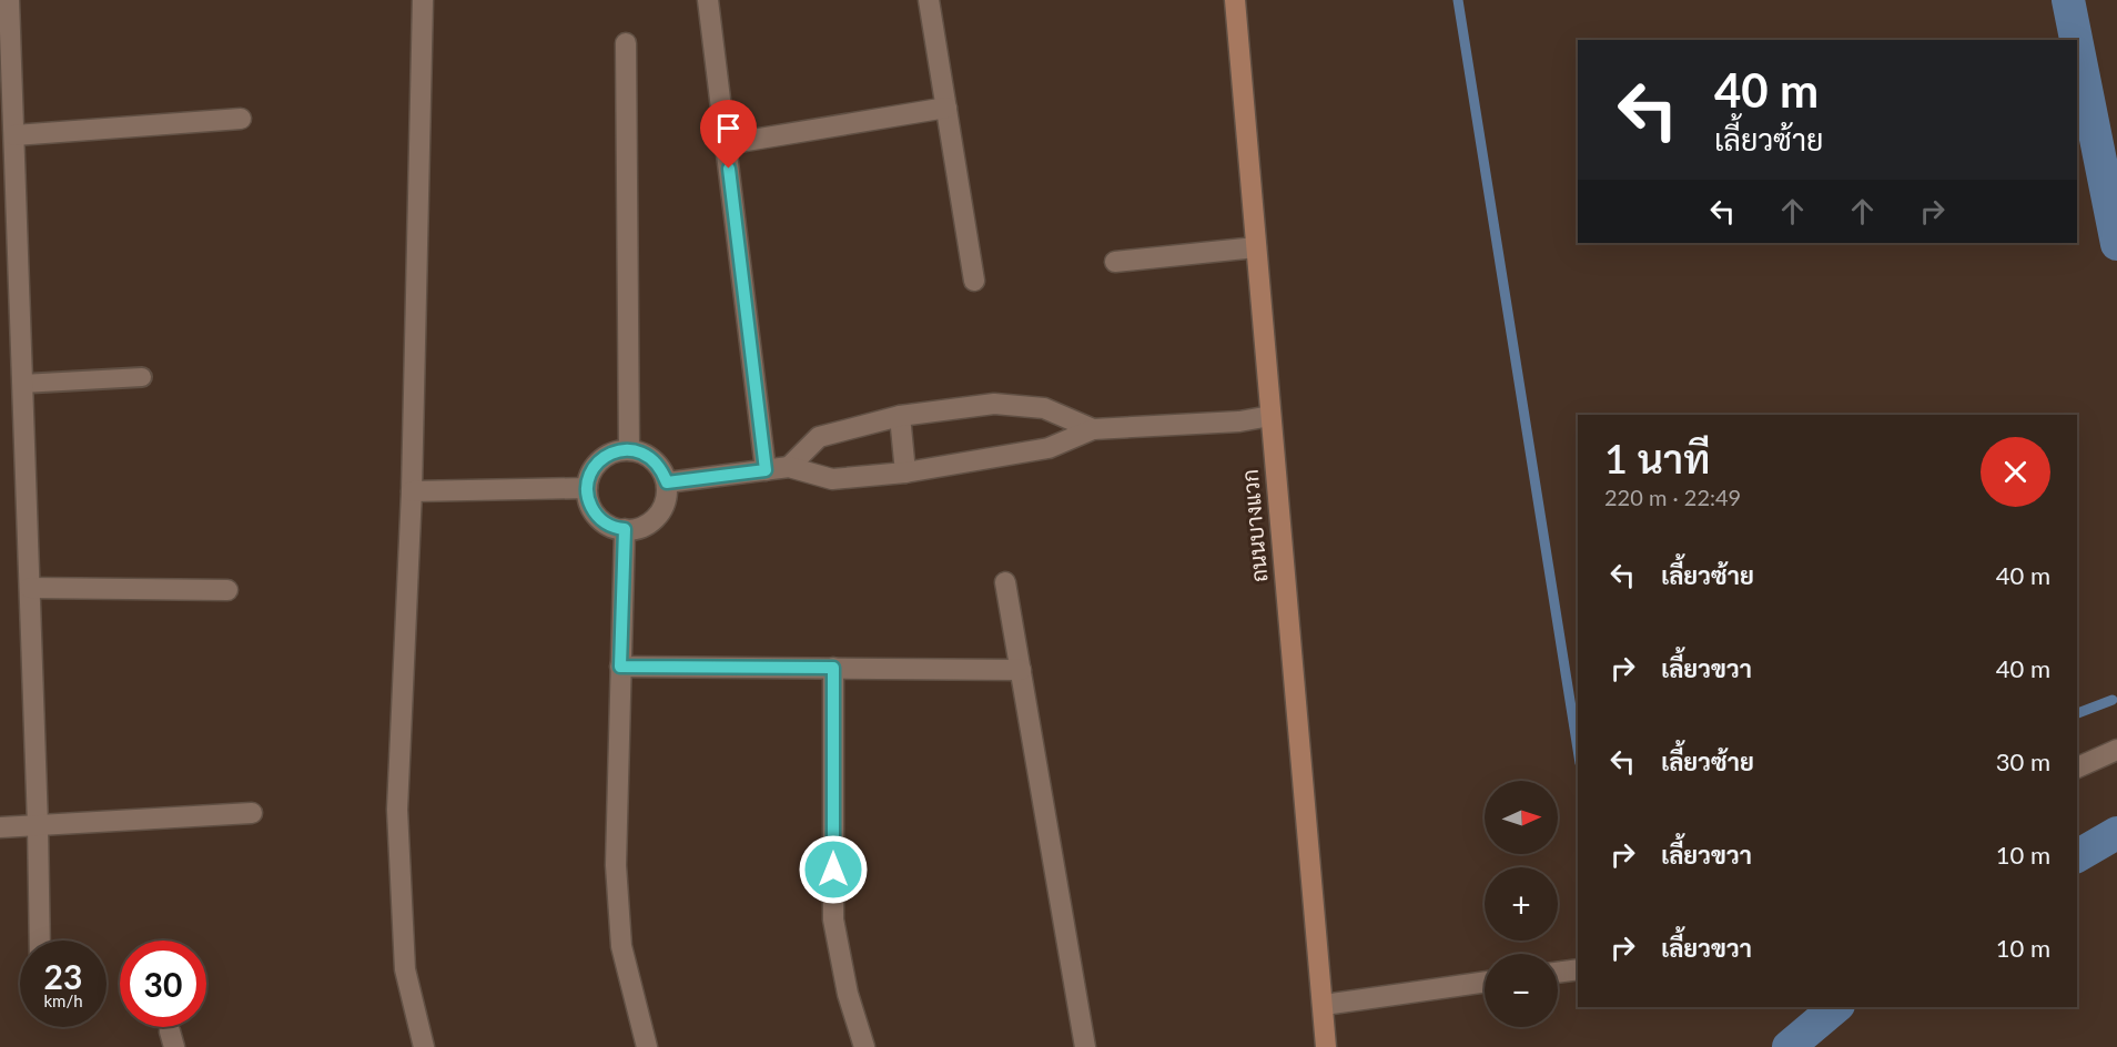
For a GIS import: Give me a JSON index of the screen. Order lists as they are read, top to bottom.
{
  "streets": {
    "main road": ["ถนนบางแวก"]
  },
  "north": "right",
  "page": {
    "turn": ["40 m", "เลี้ยวซ้าย"],
    "heading": ["1 นาที", "220 m · 22:49"],
    "list": [
      {
        "name": "เลี้ยวซ้าย",
        "value": "40 m"
      },
      {
        "name": "เลี้ยวขวา",
        "value": "40 m"
      },
      {
        "name": "เลี้ยวซ้าย",
        "value": "30 m"
      },
      {
        "name": "เลี้ยวขวา",
        "value": "10 m"
      },
      {
        "name": "เลี้ยวขวา",
        "value": "10 m"
      }
    ],
    "map_buttons": ["+", "−"],
    "speed": "23 km/h",
    "limit": "30"
  }
}
